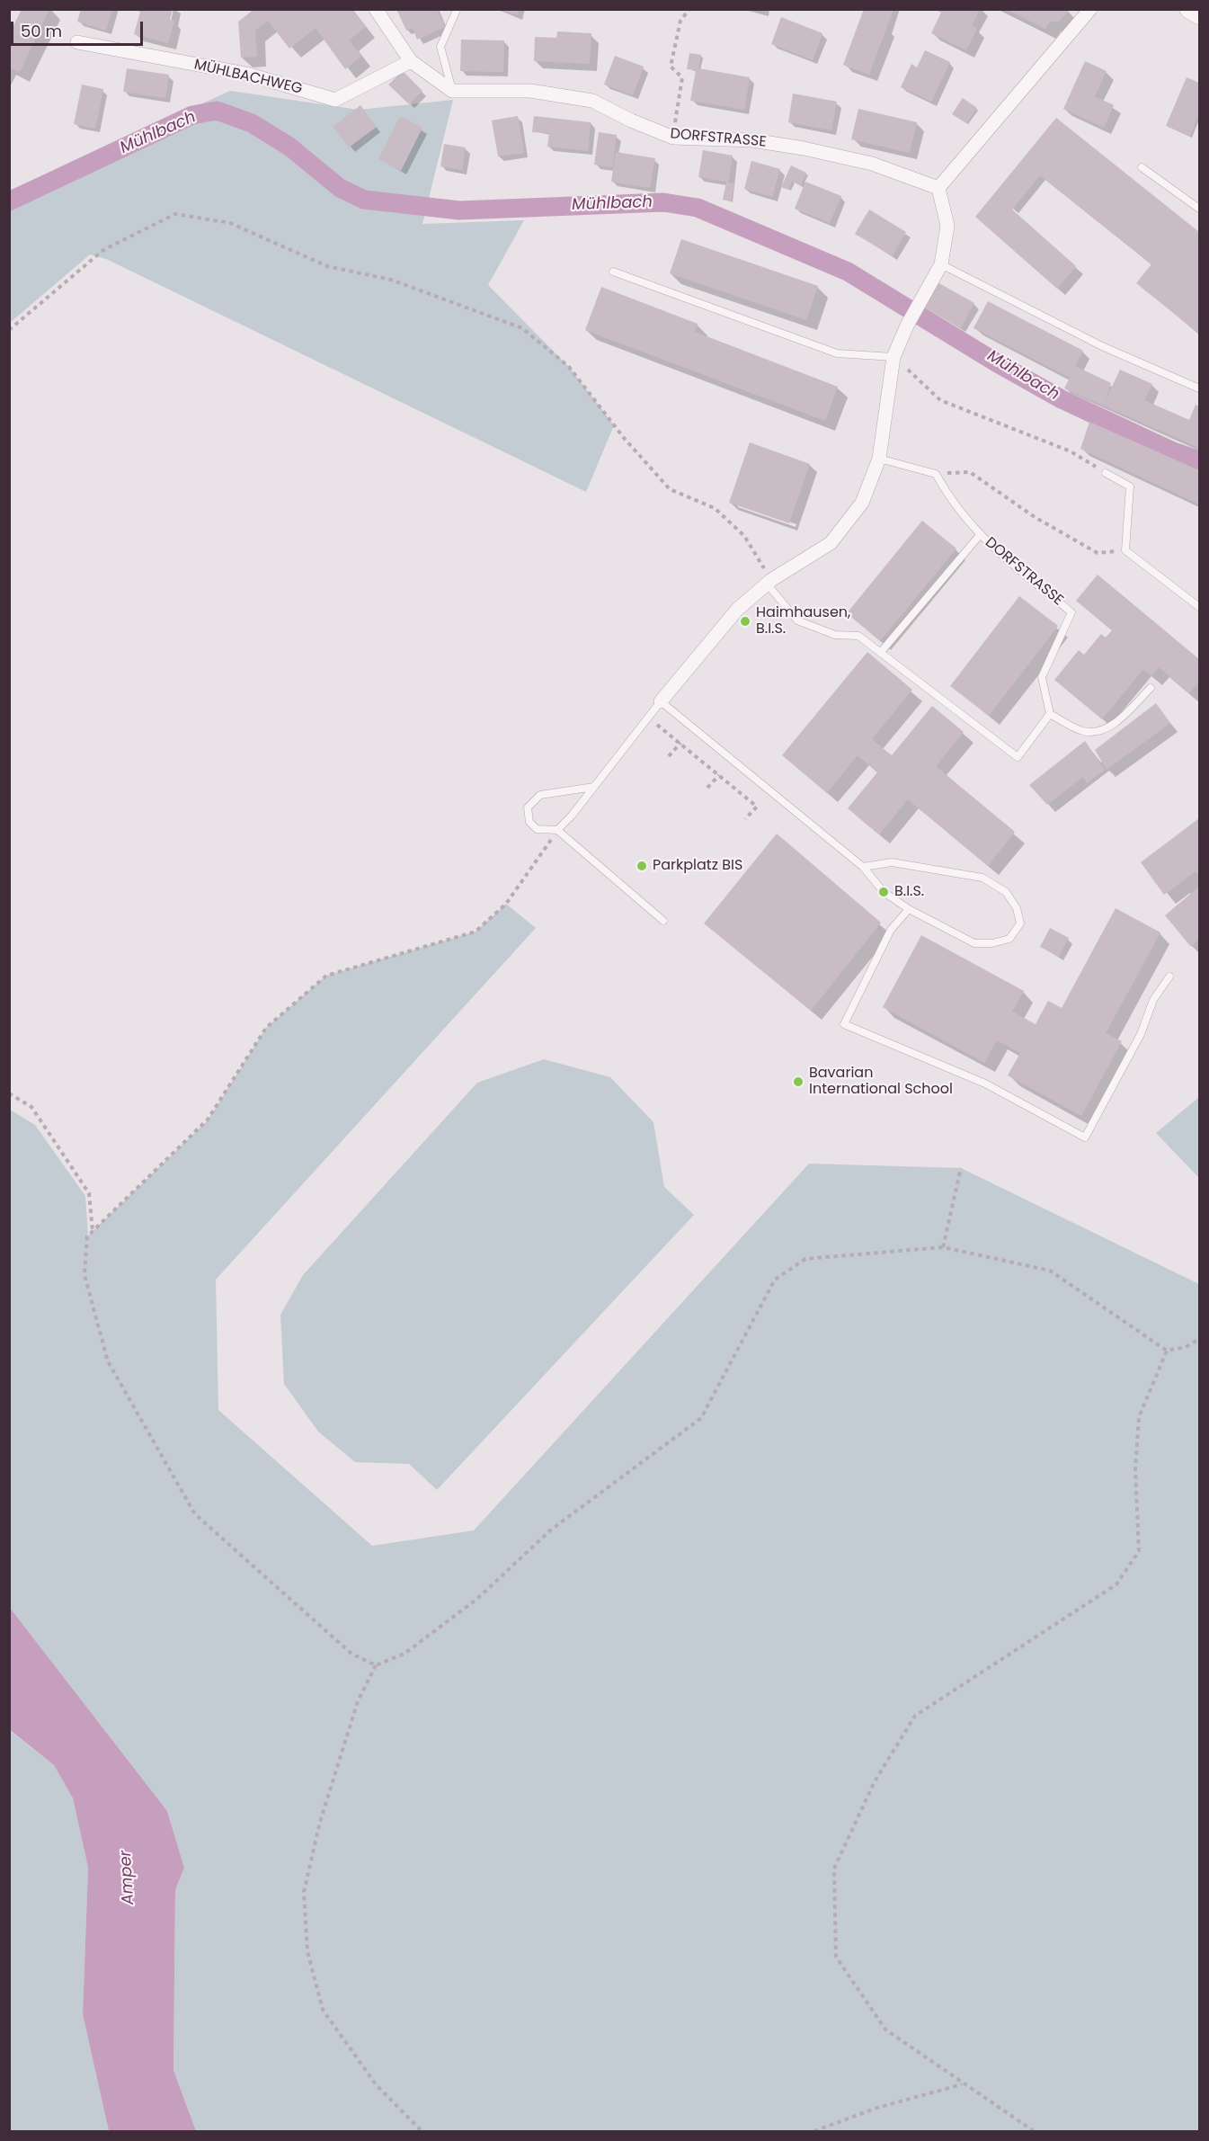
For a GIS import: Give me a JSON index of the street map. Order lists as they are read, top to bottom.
{
  "streets": {
    "street": ["MÜHLBACHWEG", "DORFSTRASSE"]
  },
  "water": ["Mühlbach", "Amper"],
  "places": [
    "Haimhausen, B.I.S.",
    "Parkplatz BIS",
    "B.I.S.",
    "Bavarian International School"
  ],
  "scale_bar": "50 m"
}
